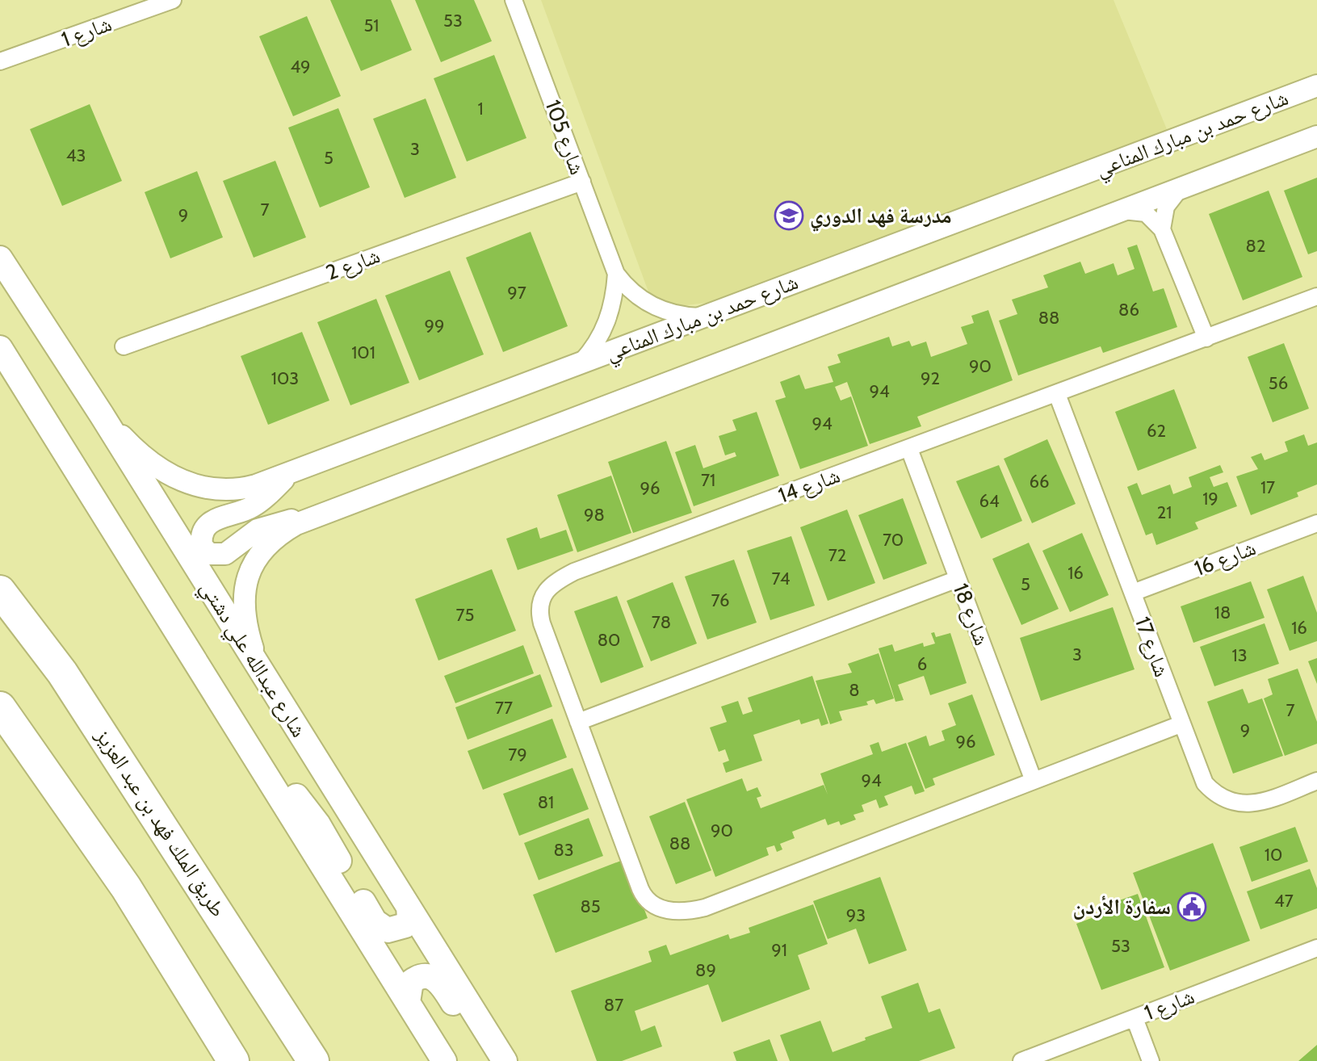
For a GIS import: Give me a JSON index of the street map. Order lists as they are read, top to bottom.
{
  "streets": {
    "highway": ["طريق الملك فهد بن عبد العزيز"],
    "main road": ["شارع عبدالله علي دشتي"],
    "street": [
      "شارع 1",
      "شارع حمد بن مبارك المناعي",
      "شارع 105",
      "شارع 2",
      "شارع 14",
      "شارع 16",
      "شارع 18",
      "شارع 17"
    ]
  },
  "crossings": [
    ["شارع حمد بن مبارك المناعي", "شارع 105"],
    ["شارع حمد بن مبارك المناعي", "شارع عبدالله علي دشتي"],
    ["شارع 105", "شارع 2"],
    ["شارع 14", "شارع 18"],
    ["شارع 14", "شارع 17"],
    ["شارع 16", "شارع 17"]
  ],
  "places": {
    "school or university": ["مدرسة فهد الدوري"],
    "public building": ["سفارة الأردن"]
  },
  "house_numbers": [
    "53",
    "51",
    "49",
    "1",
    "3",
    "43",
    "5",
    "7",
    "9",
    "82",
    "97",
    "86",
    "88",
    "99",
    "101",
    "90",
    "103",
    "92",
    "56",
    "94",
    "94",
    "62",
    "71",
    "66",
    "17",
    "96",
    "19",
    "64",
    "21",
    "98",
    "70",
    "72",
    "16",
    "74",
    "5",
    "76",
    "18",
    "75",
    "78",
    "16",
    "80",
    "3",
    "13",
    "6",
    "8",
    "77",
    "7",
    "9",
    "96",
    "79",
    "94",
    "81",
    "90",
    "88",
    "83",
    "10",
    "47",
    "85",
    "93",
    "53",
    "91",
    "89",
    "87"
  ]
}
